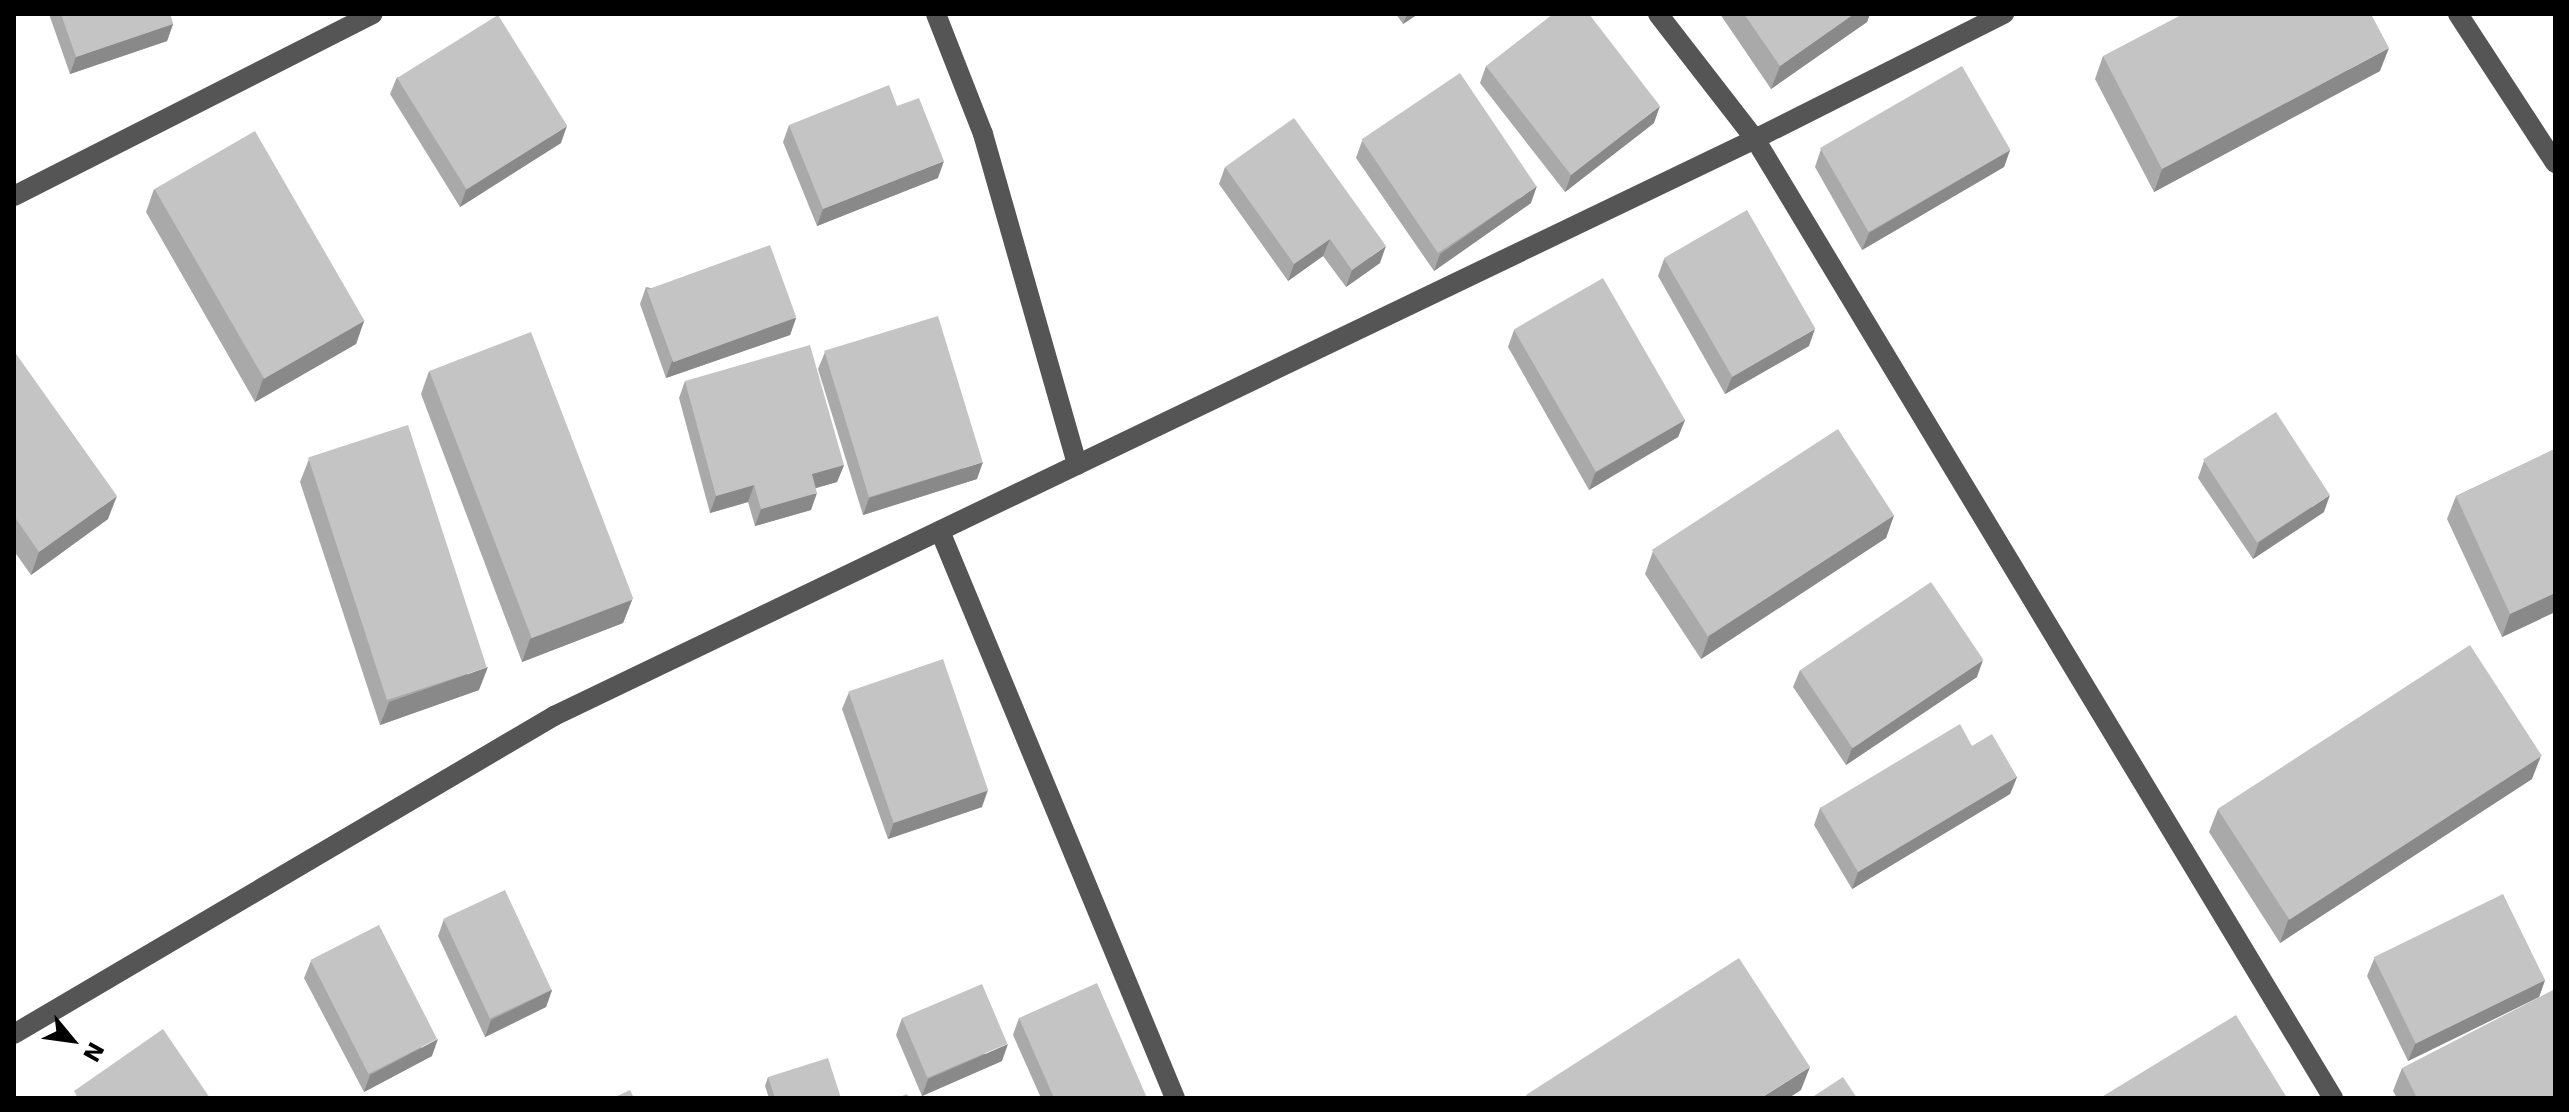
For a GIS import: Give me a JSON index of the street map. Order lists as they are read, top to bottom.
{
  "north": "bottom right"
}
